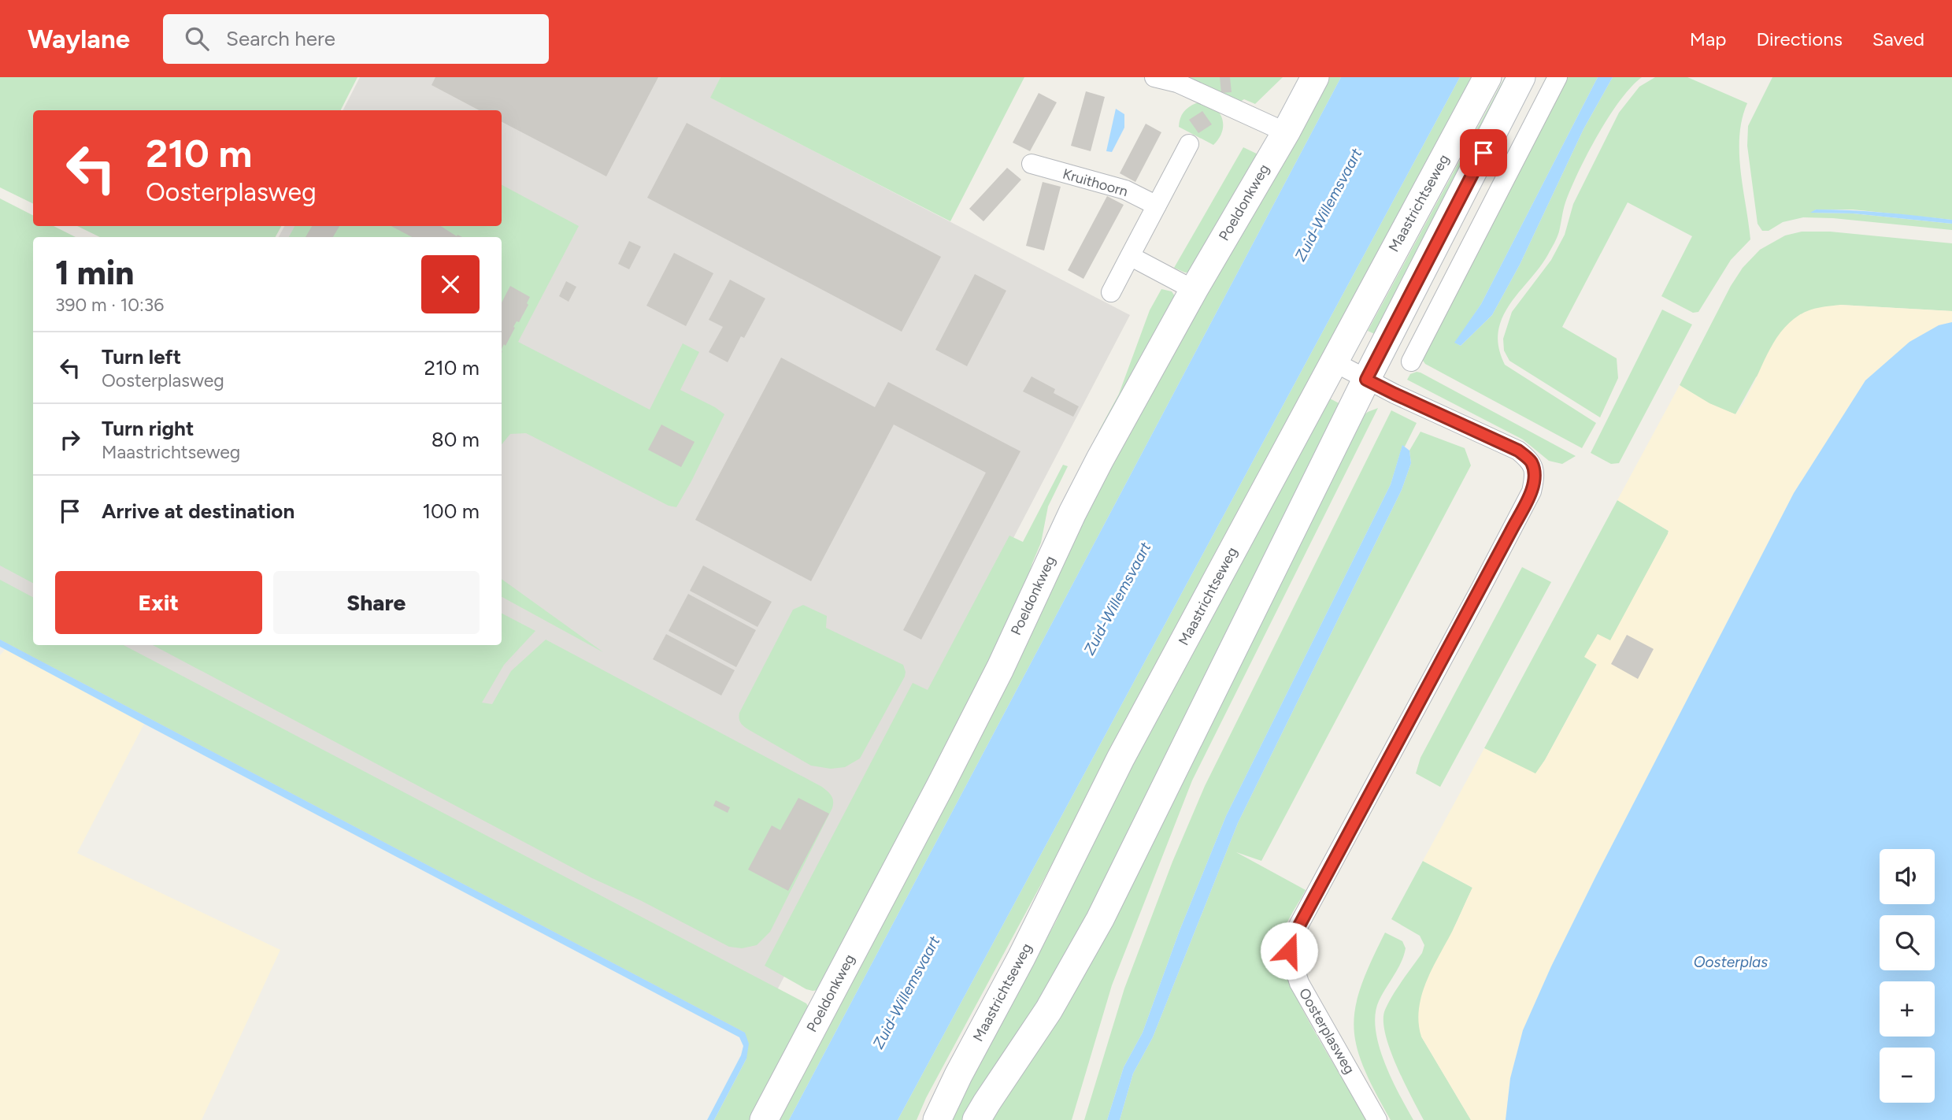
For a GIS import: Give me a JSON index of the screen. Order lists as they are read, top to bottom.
{
  "streets": {
    "main road": ["Poeldonkweg", "Maastrichtseweg"],
    "street": ["Kruithoorn", "Oosterplasweg"]
  },
  "crossings": [
    ["Maastrichtseweg", "Oosterplasweg"]
  ],
  "water": ["Zuid-Willemsvaart", "Oosterplas"],
  "page": {
    "header": "Waylane",
    "search": "Search here",
    "nav": ["Map", "Directions", "Saved"],
    "turn": ["210 m", "Oosterplasweg"],
    "heading": ["1 min", "390 m · 10:36"],
    "list": [
      {
        "name": "Turn left",
        "note": "Oosterplasweg",
        "value": "210 m"
      },
      {
        "name": "Turn right",
        "note": "Maastrichtseweg",
        "value": "80 m"
      },
      {
        "name": "Arrive at destination",
        "value": "100 m"
      }
    ],
    "buttons": ["Exit", "Share"],
    "map_buttons": ["+", "−"]
  }
}
